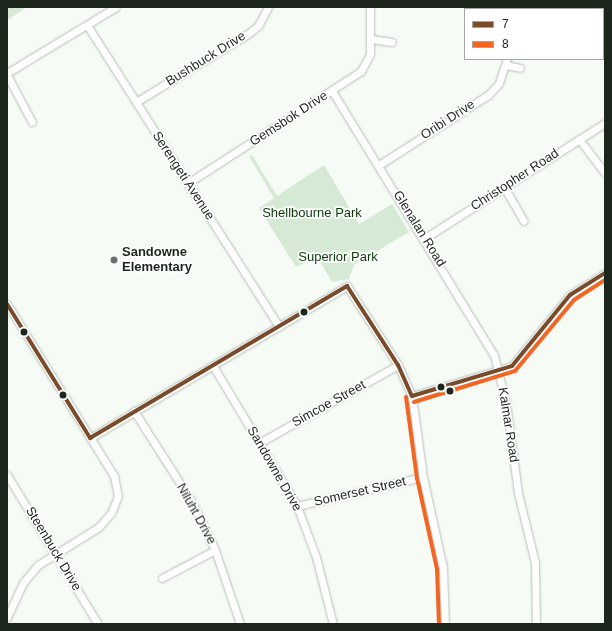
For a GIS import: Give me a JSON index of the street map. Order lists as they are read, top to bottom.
{
  "streets": {
    "street": [
      "Bushbuck Drive",
      "Gemsbok Drive",
      "Oribi Drive",
      "Serengeti Avenue",
      "Christopher Road",
      "Glenalan Road",
      "Simcoe Street",
      "Kalmar Road",
      "Sandowne Drive",
      "Somerset Street",
      "Niluht Drive",
      "Steenbuck Drive"
    ]
  },
  "crossings": [
    ["Bushbuck Drive", "Serengeti Avenue"],
    ["Gemsbok Drive", "Serengeti Avenue"],
    ["Gemsbok Drive", "Glenalan Road"],
    ["Oribi Drive", "Glenalan Road"],
    ["Christopher Road", "Glenalan Road"],
    ["Glenalan Road", "Kalmar Road"],
    ["Simcoe Street", "Sandowne Drive"],
    ["Sandowne Drive", "Somerset Street"]
  ],
  "parks": ["Shellbourne Park", "Superior Park"],
  "places": ["Sandowne Elementary"],
  "lines": ["transit line 7", "transit line 8"],
  "legend": ["7", "8"]
}
